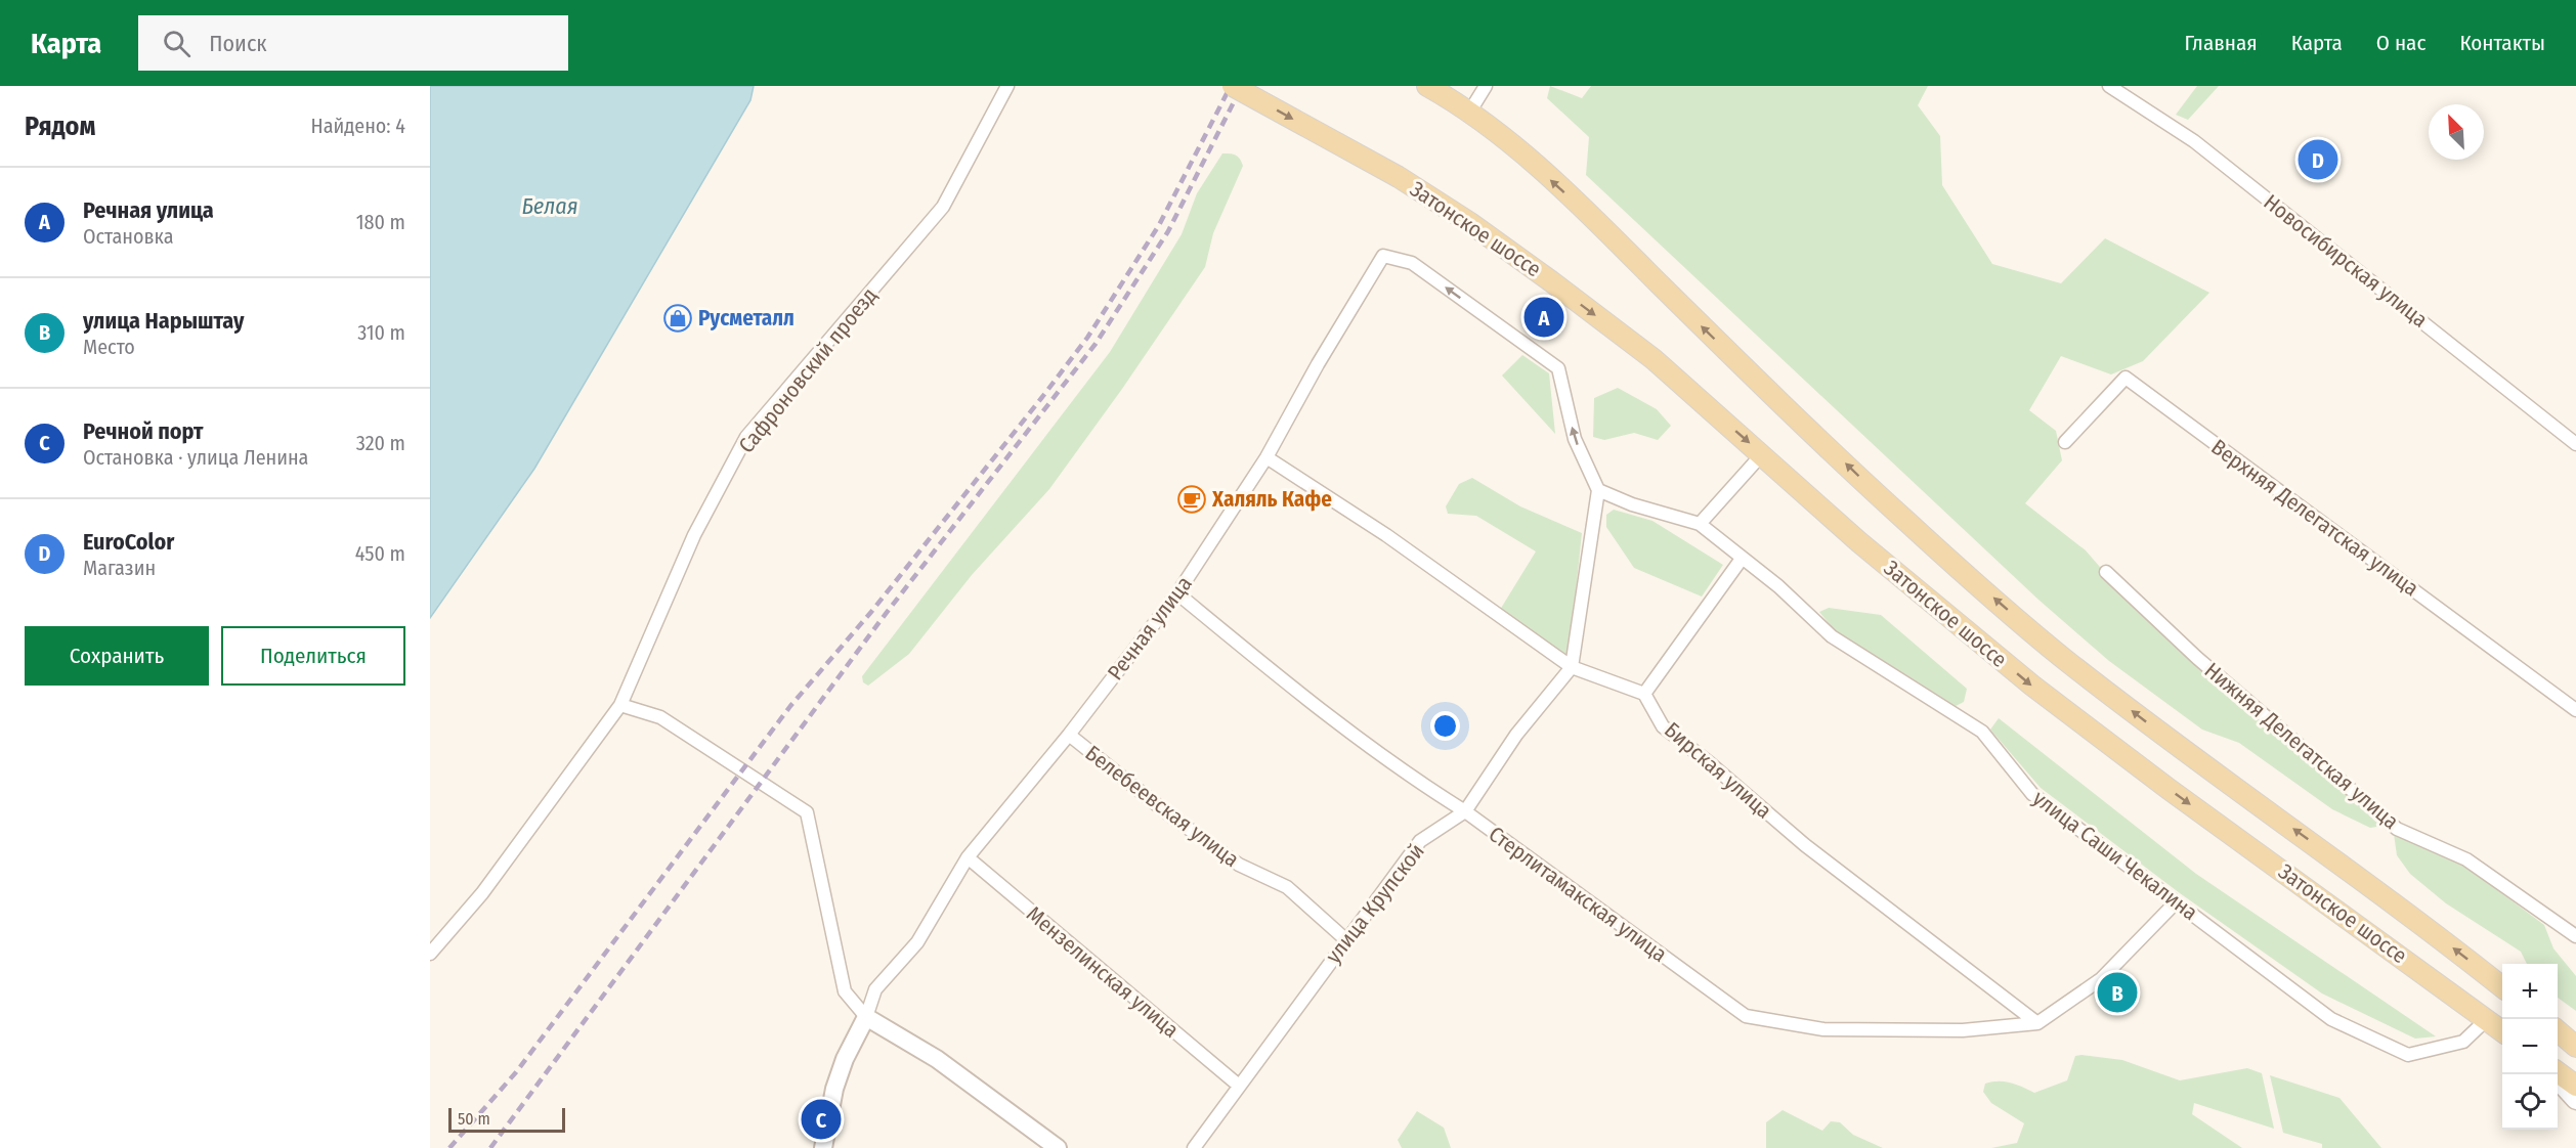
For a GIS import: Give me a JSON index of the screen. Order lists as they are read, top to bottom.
{
  "streets": {
    "main road": ["Затонское шоссе"],
    "street": [
      "Новосибирская улица",
      "Сафроновский проезд",
      "Верхняя Делегатская улица",
      "Речная улица",
      "Нижняя Делегатская улица",
      "Бирская улица",
      "Белебеевская улица",
      "улица Саши Чекалина",
      "Стерлитамакская улица",
      "улица Крупской",
      "Мензелинская улица"
    ]
  },
  "crossings": [
    ["Затонское шоссе", "улица Саши Чекалина"],
    ["Речная улица", "Белебеевская улица"],
    ["Речная улица", "Стерлитамакская улица"],
    ["Речная улица", "Мензелинская улица"],
    ["Бирская улица", "Стерлитамакская улица"],
    ["Белебеевская улица", "улица Крупской"],
    ["Стерлитамакская улица", "улица Крупской"],
    ["улица Крупской", "Мензелинская улица"]
  ],
  "water": ["Белая"],
  "places": {
    "shop": ["Русметалл"],
    "cafe": ["Халяль Кафе"]
  },
  "scale_bar": "50 m",
  "north": "top left",
  "page": {
    "header": "Карта",
    "search": "Поиск",
    "nav": [
      "Главная",
      "Карта",
      "О нас",
      "Контакты"
    ],
    "heading": ["Рядом", "Найдено: 4"],
    "pins": [
      "D",
      "A",
      "B",
      "C"
    ],
    "list": [
      {
        "mark": "A",
        "name": "Речная улица",
        "note": "Остановка",
        "value": "180 m"
      },
      {
        "mark": "B",
        "name": "улица Нарыштау",
        "note": "Место",
        "value": "310 m"
      },
      {
        "mark": "C",
        "name": "Речной порт",
        "note": "Остановка · улица Ленина",
        "value": "320 m"
      },
      {
        "mark": "D",
        "name": "EuroColor",
        "note": "Магазин",
        "value": "450 m"
      }
    ],
    "buttons": ["Сохранить", "Поделиться"],
    "map_buttons": ["+", "−"],
    "scale": "50 m"
  }
}
